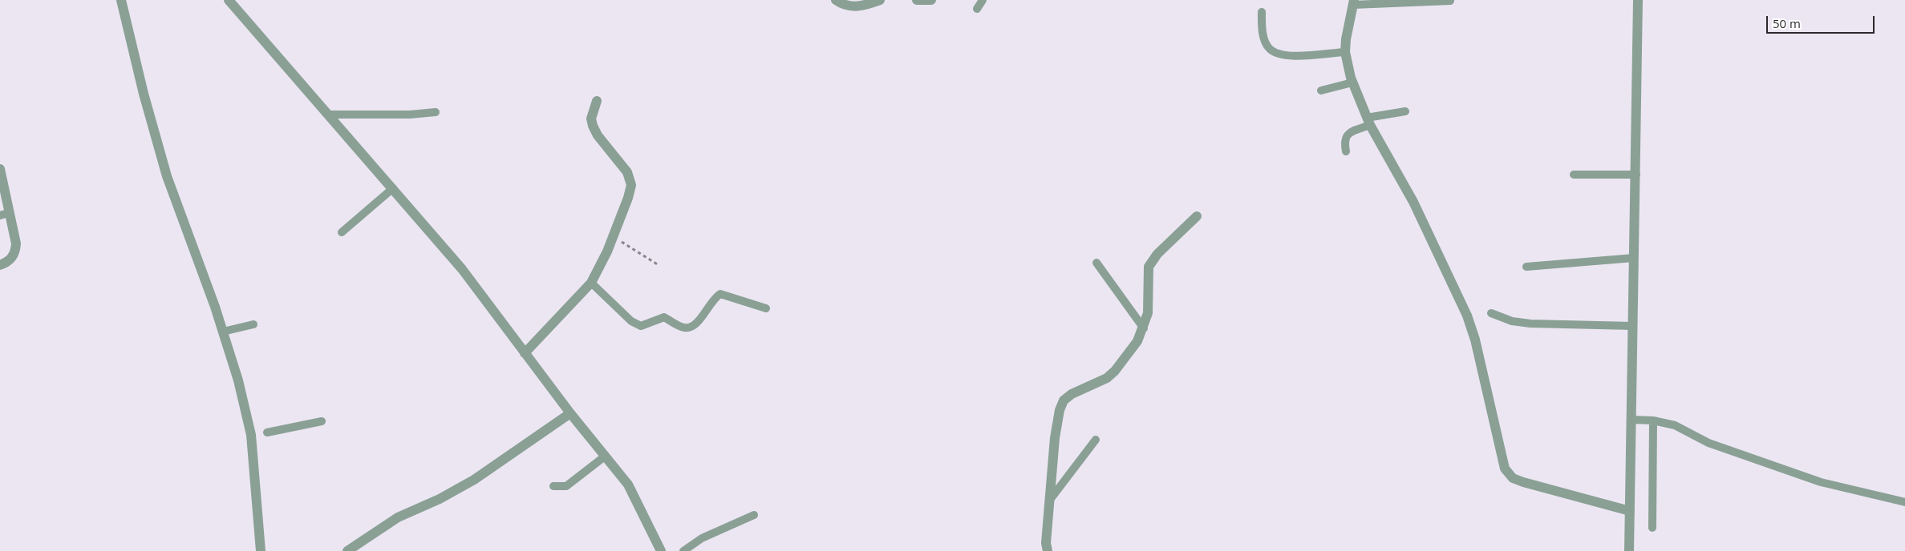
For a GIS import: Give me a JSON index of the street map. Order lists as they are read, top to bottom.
{
  "scale_bar": "50 m"
}
